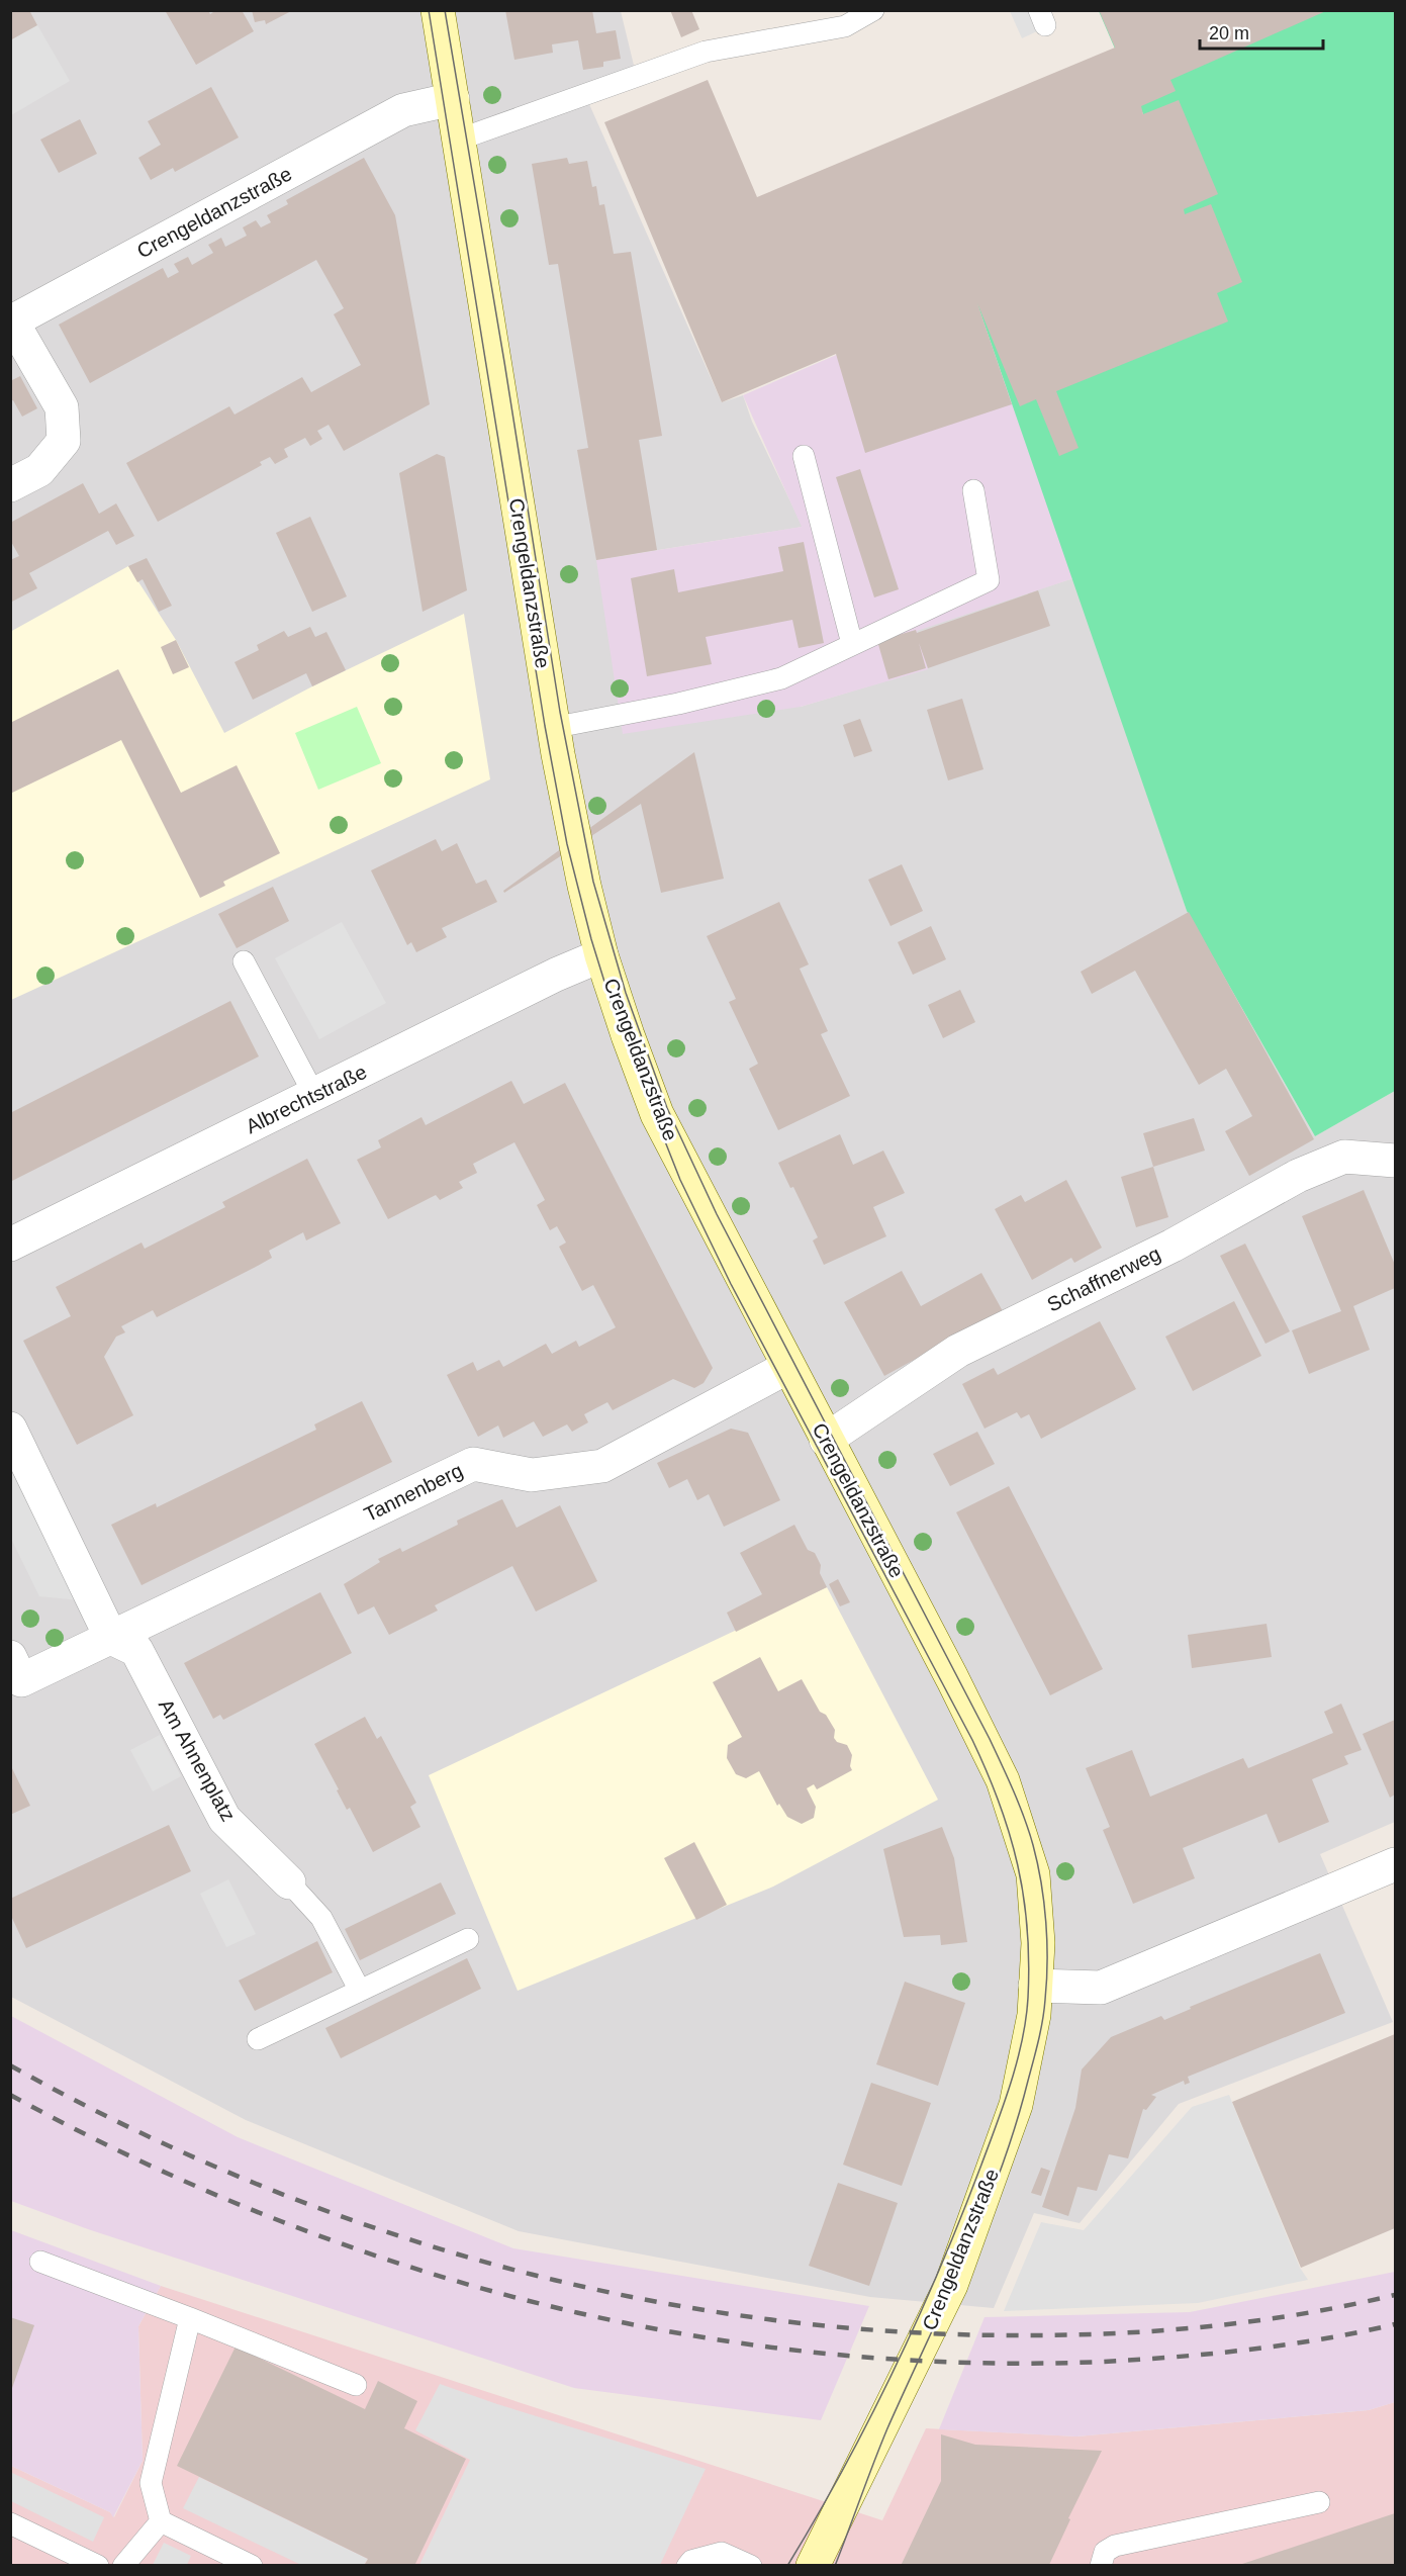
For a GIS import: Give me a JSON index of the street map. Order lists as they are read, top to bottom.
{
  "streets": {
    "main road": ["Crengeldanzstraße"],
    "street": [
      "Albrechtstraße",
      "Schaffnerweg",
      "Tannenberg",
      "Am Ahnenplatz"
    ]
  },
  "crossings": [
    ["Crengeldanzstraße", "Albrechtstraße"],
    ["Crengeldanzstraße", "Schaffnerweg"],
    ["Crengeldanzstraße", "Tannenberg"],
    ["Tannenberg", "Am Ahnenplatz"]
  ],
  "scale_bar": "20 m"
}
